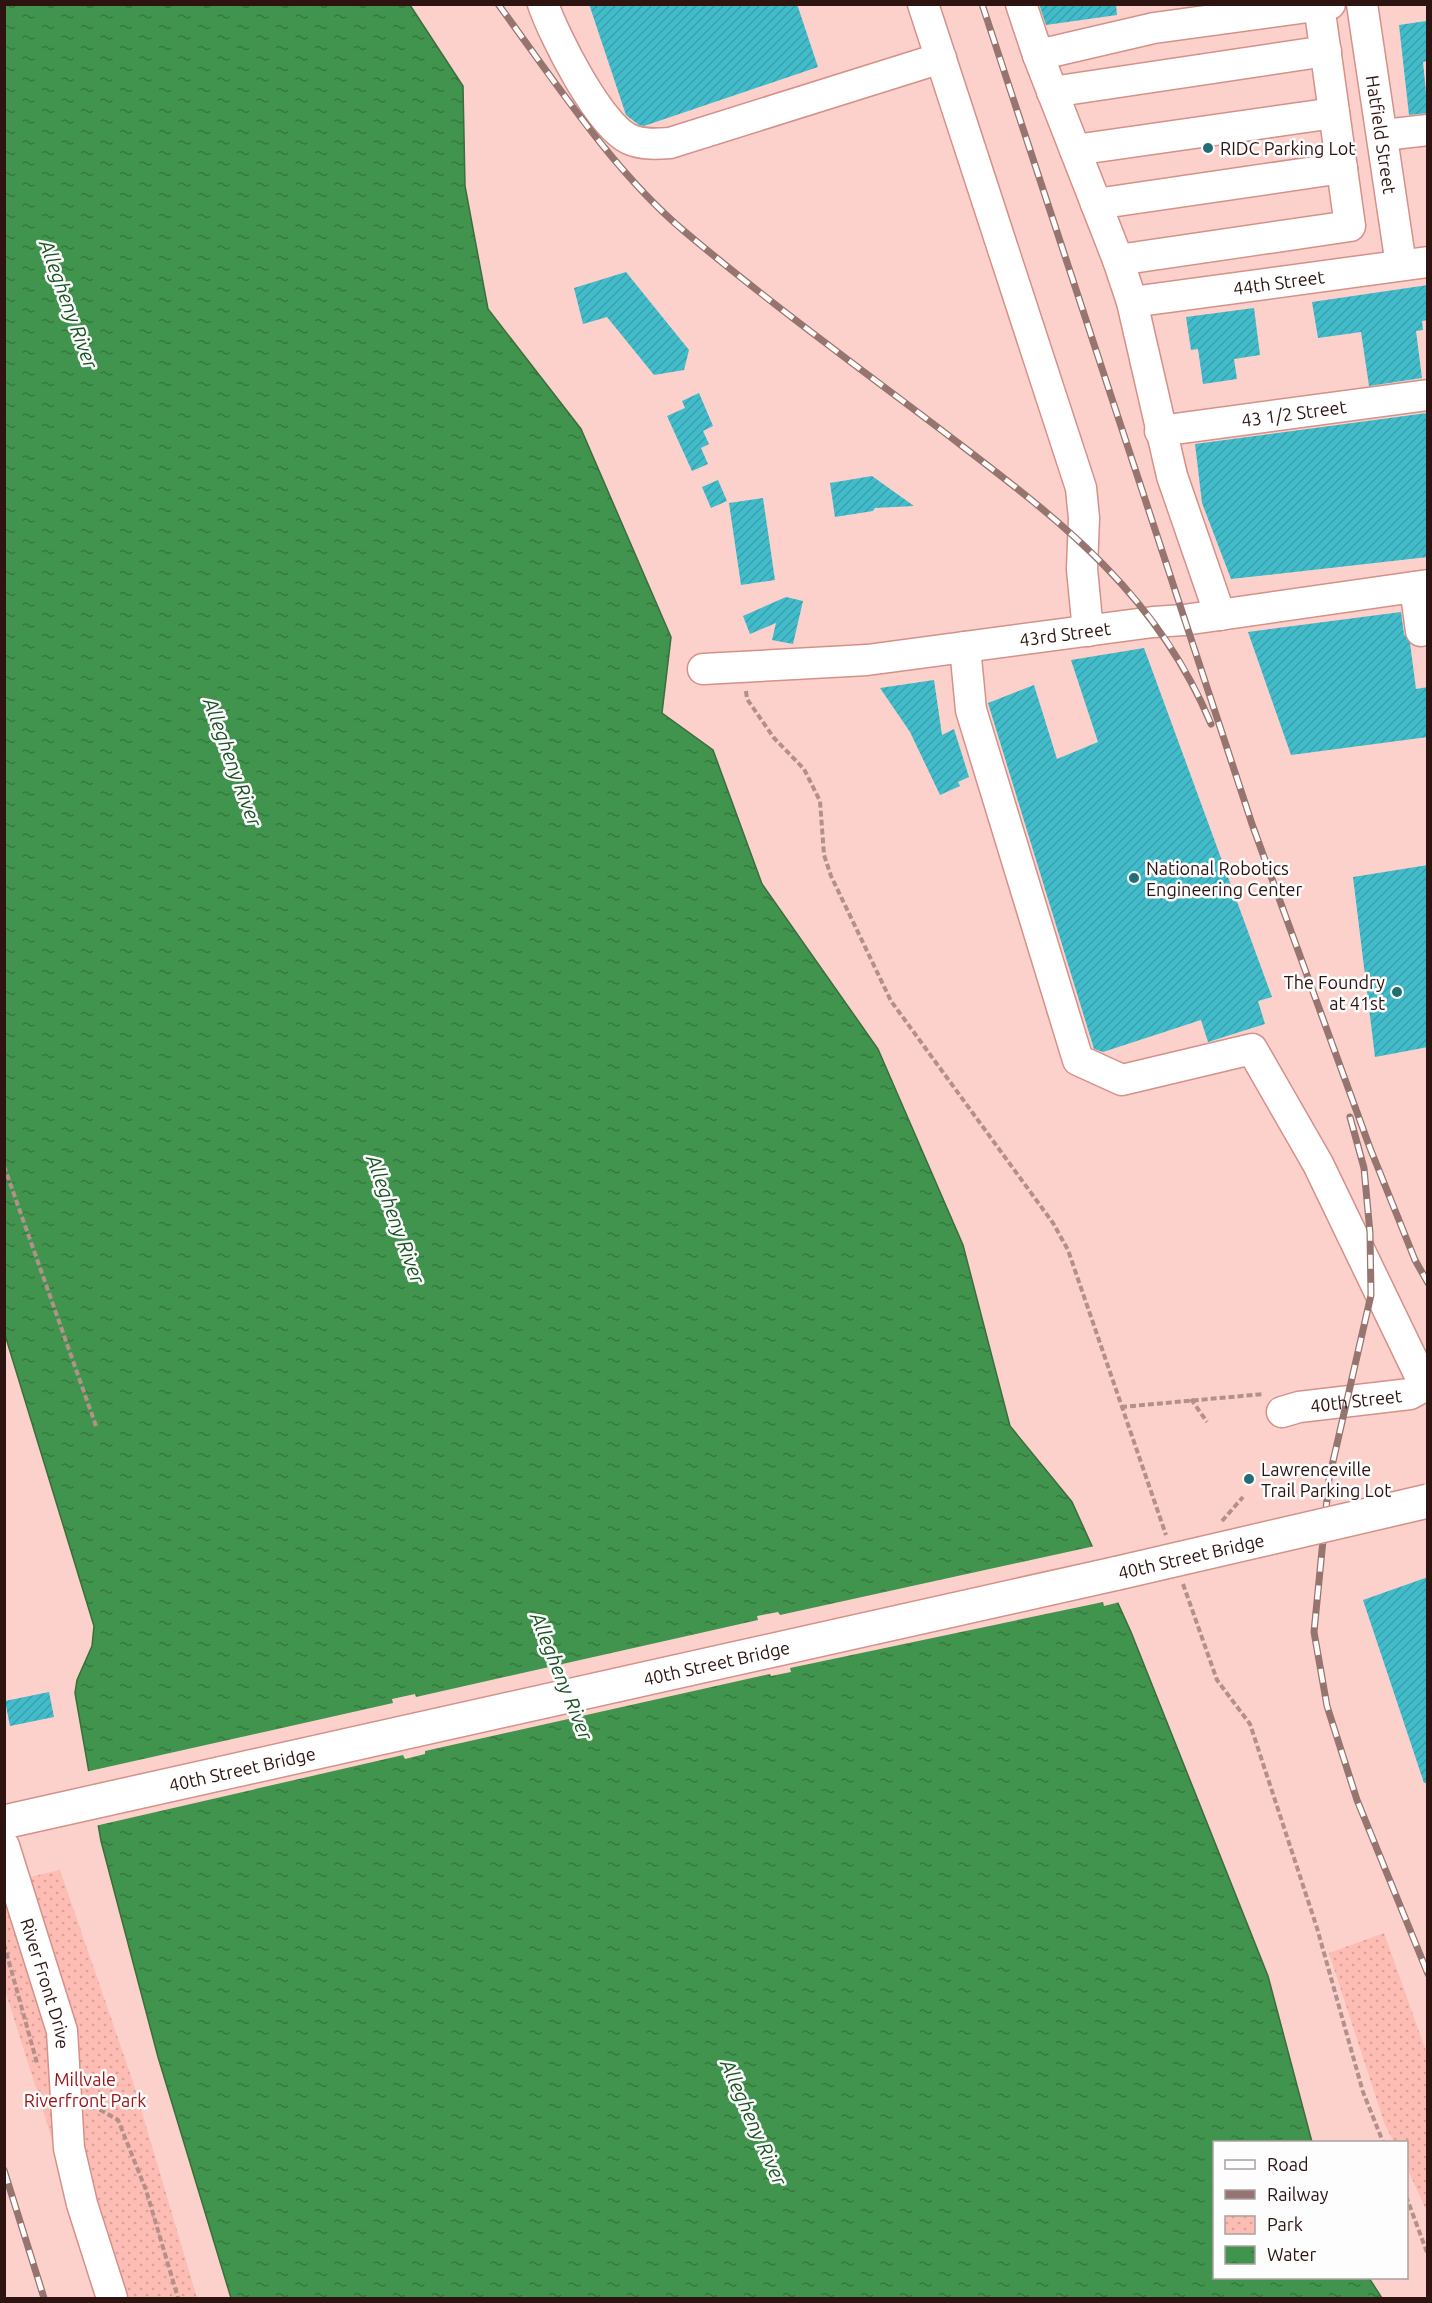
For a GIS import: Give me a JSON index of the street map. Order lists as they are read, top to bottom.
{
  "streets": {
    "main road": ["40th Street Bridge"],
    "street": [
      "Hatfield Street",
      "44th Street",
      "43 1/2 Street",
      "43rd Street",
      "40th Street",
      "River Front Drive"
    ]
  },
  "crossings": [
    ["Hatfield Street", "44th Street"]
  ],
  "water": ["Allegheny River"],
  "parks": ["Millvale Riverfront Park"],
  "places": [
    "RIDC Parking Lot",
    "National Robotics Engineering Center",
    "The Foundry at 41st",
    "Lawrenceville Trail Parking Lot"
  ],
  "legend": [
    "Road",
    "Railway",
    "Park",
    "Water"
  ]
}
